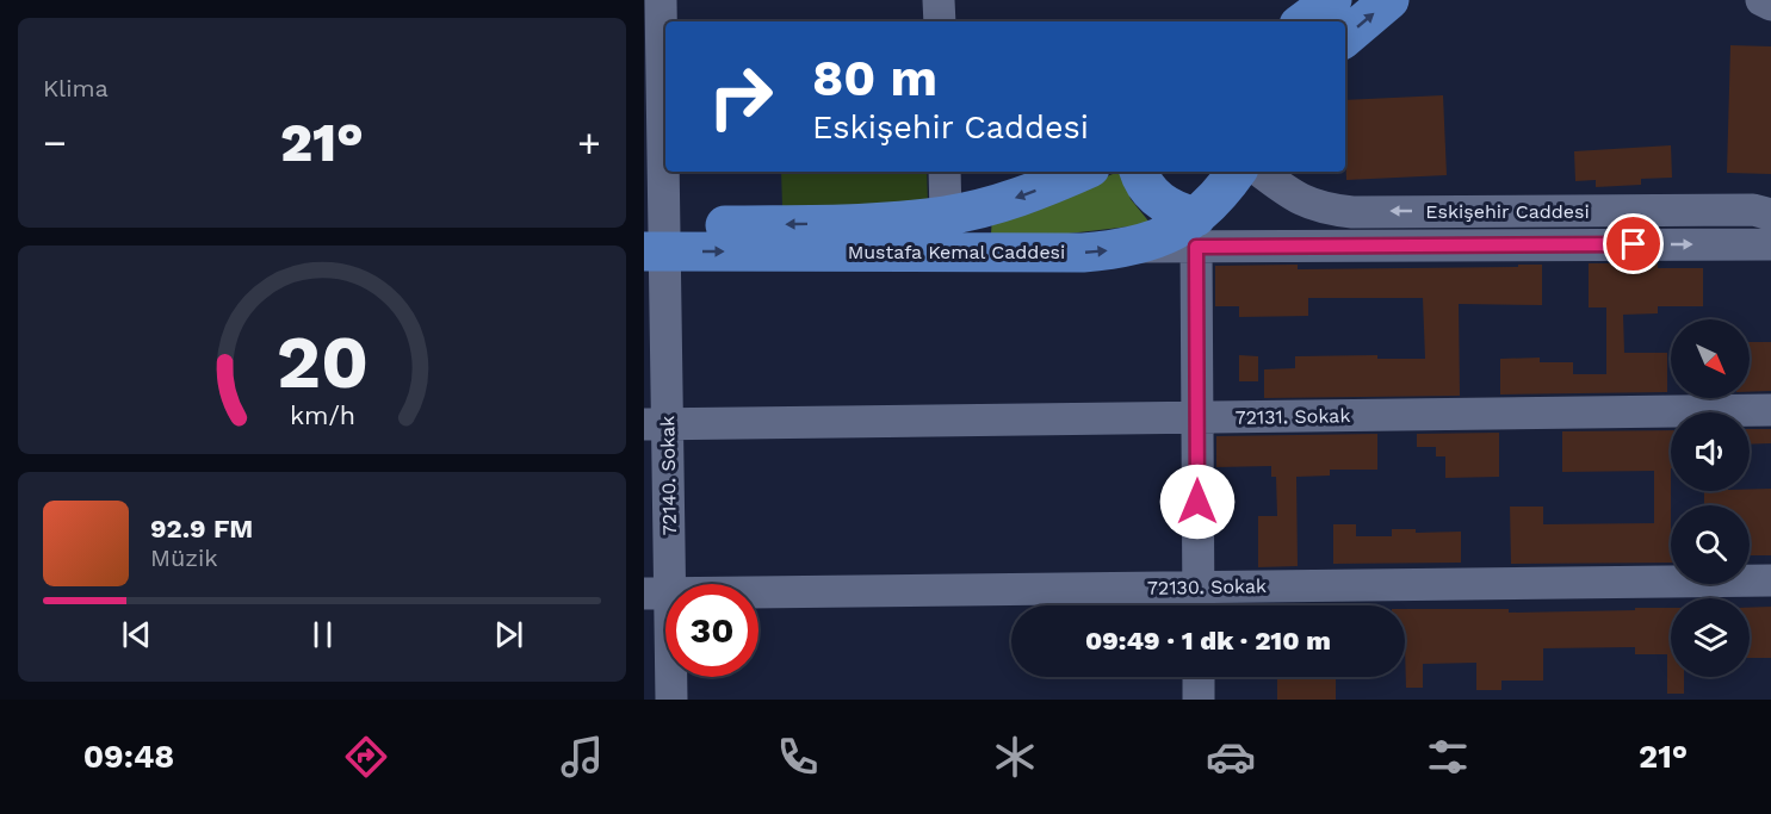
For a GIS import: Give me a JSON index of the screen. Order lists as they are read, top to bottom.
{
  "streets": {
    "main road": ["Mustafa Kemal Caddesi"],
    "street": [
      "Eskişehir Caddesi",
      "72131. Sokak",
      "72140. Sokak",
      "72130. Sokak"
    ]
  },
  "crossings": [
    ["Eskişehir Caddesi", "Mustafa Kemal Caddesi"],
    ["Mustafa Kemal Caddesi", "72140. Sokak"],
    ["72131. Sokak", "72140. Sokak"],
    ["72140. Sokak", "72130. Sokak"]
  ],
  "north": "bottom right",
  "page": {
    "tile": "Klima",
    "turn": ["80 m", "Eskişehir Caddesi"],
    "heat": ["−", "21°", "+"],
    "song": ["92.9 FM", "Müzik"],
    "limit": "30",
    "trip": "09:49 · 1 dk · 210 m",
    "tabs": ["09:48", "21°"],
    "gauge": ["20", "km/h"]
  }
}
